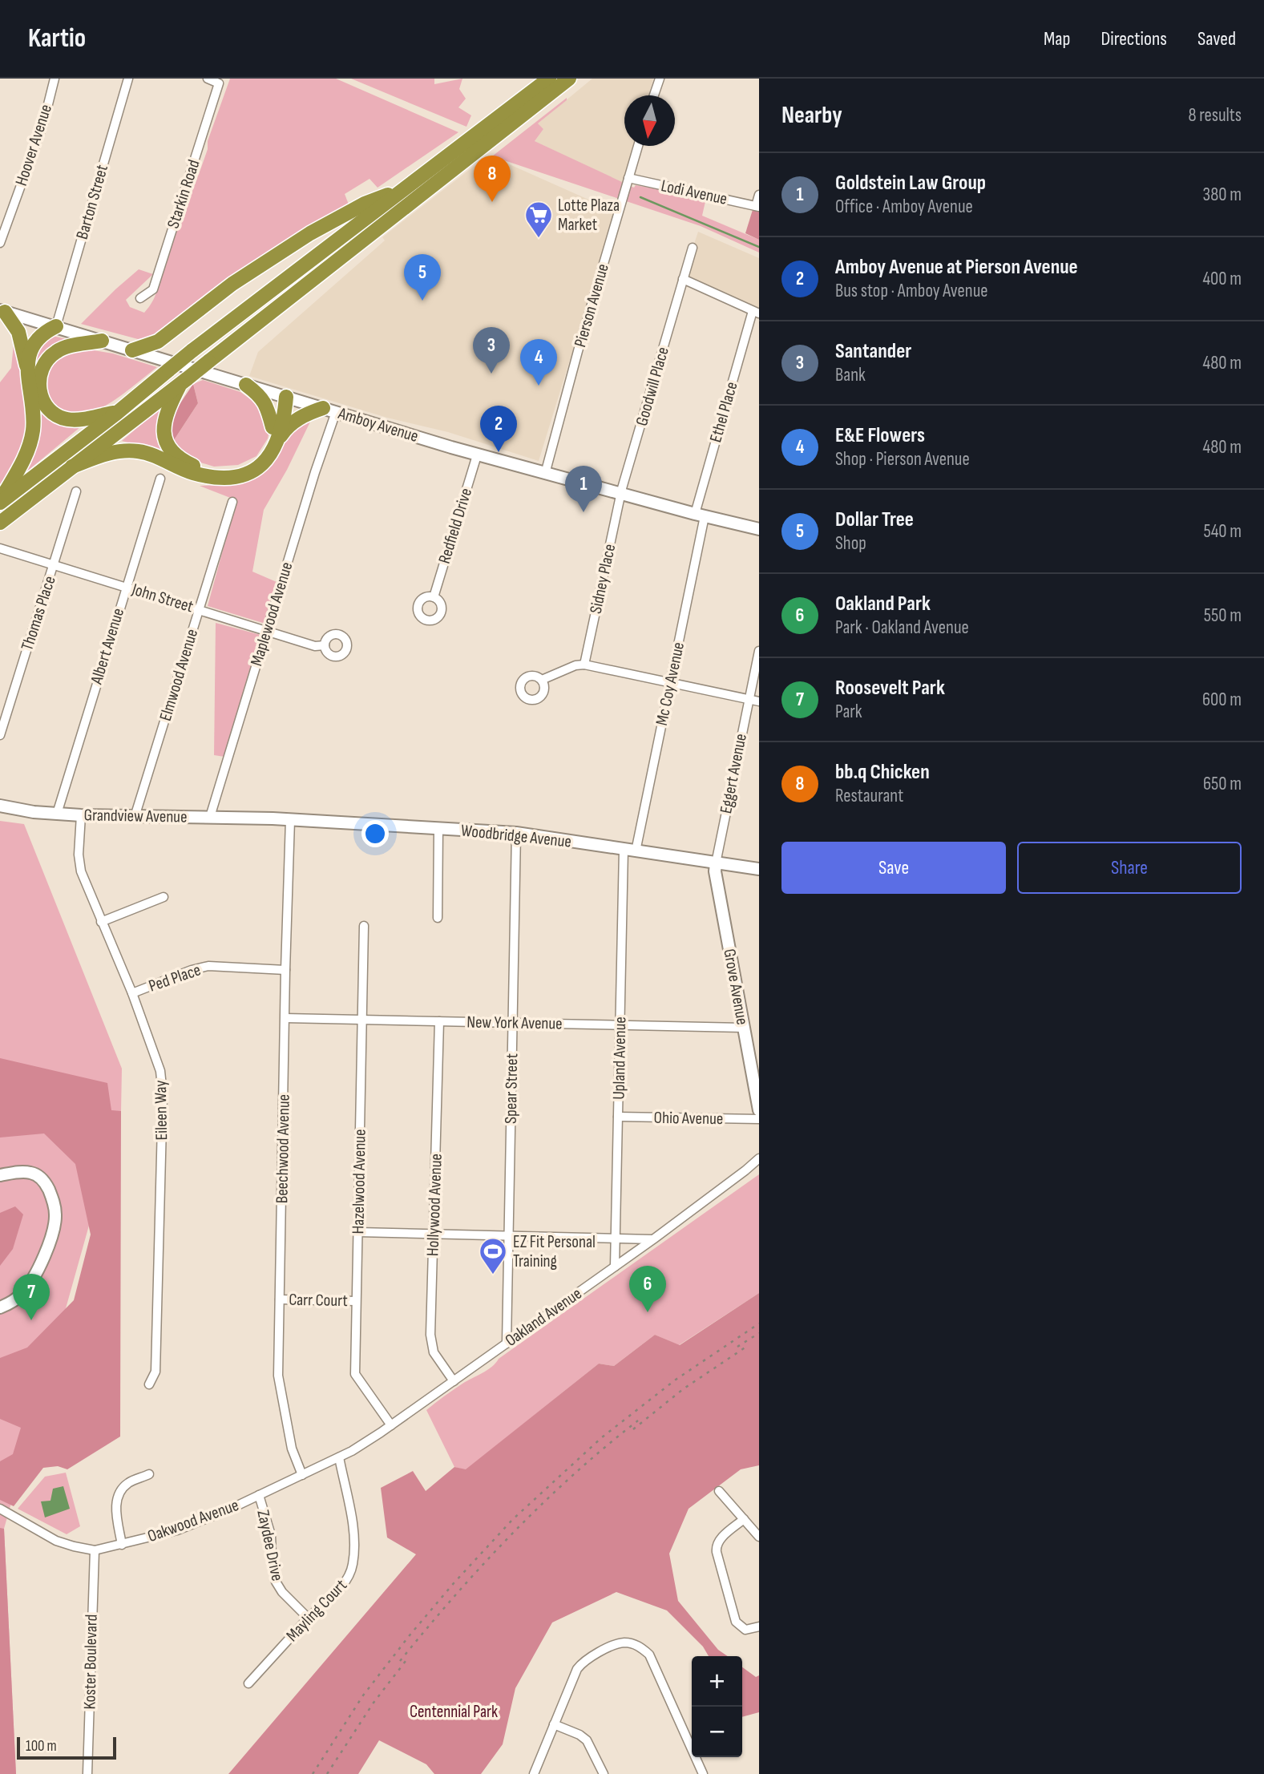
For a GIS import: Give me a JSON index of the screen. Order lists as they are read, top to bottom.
{
  "streets": {
    "street": [
      "Hoover Avenue",
      "Lodi Avenue",
      "Starkin Road",
      "Barton Street",
      "Pierson Avenue",
      "Goodwill Place",
      "Ethel Place",
      "Amboy Avenue",
      "Redfield Drive",
      "Sidney Place",
      "John Street",
      "Thomas Place",
      "Maplewood Avenue",
      "Albert Avenue",
      "Elmwood Avenue",
      "Mc Coy Avenue",
      "Eggert Avenue",
      "Grandview Avenue",
      "Woodbridge Avenue",
      "Ped Place",
      "Grove Avenue",
      "New York Avenue",
      "Upland Avenue",
      "Spear Street",
      "Eileen Way",
      "Ohio Avenue",
      "Beechwood Avenue",
      "Hazelwood Avenue",
      "Hollywood Avenue",
      "Carr Court",
      "Oakland Avenue",
      "Oakwood Avenue",
      "Zaydee Drive",
      "Mayling Court",
      "Koster Boulevard"
    ]
  },
  "crossings": [
    ["Lodi Avenue", "Pierson Avenue"],
    ["Barton Street", "Amboy Avenue"],
    ["Pierson Avenue", "Amboy Avenue"],
    ["Goodwill Place", "Amboy Avenue"],
    ["Goodwill Place", "Sidney Place"],
    ["Ethel Place", "Amboy Avenue"],
    ["Ethel Place", "Mc Coy Avenue"],
    ["Amboy Avenue", "Redfield Drive"],
    ["Amboy Avenue", "Sidney Place"],
    ["Amboy Avenue", "Maplewood Avenue"],
    ["Amboy Avenue", "Mc Coy Avenue"],
    ["John Street", "Thomas Place"],
    ["John Street", "Maplewood Avenue"],
    ["John Street", "Albert Avenue"],
    ["John Street", "Elmwood Avenue"],
    ["Maplewood Avenue", "Grandview Avenue"],
    ["Albert Avenue", "Grandview Avenue"],
    ["Elmwood Avenue", "Grandview Avenue"],
    ["Mc Coy Avenue", "Woodbridge Avenue"],
    ["Mc Coy Avenue", "Upland Avenue"],
    ["Eggert Avenue", "Woodbridge Avenue"],
    ["Eggert Avenue", "Grove Avenue"],
    ["Grandview Avenue", "Woodbridge Avenue"],
    ["Grandview Avenue", "Eileen Way"],
    ["Woodbridge Avenue", "Grove Avenue"],
    ["Woodbridge Avenue", "Upland Avenue"],
    ["Woodbridge Avenue", "Spear Street"],
    ["Woodbridge Avenue", "Beechwood Avenue"],
    ["Ped Place", "Eileen Way"],
    ["Ped Place", "Beechwood Avenue"],
    ["Grove Avenue", "New York Avenue"],
    ["New York Avenue", "Upland Avenue"],
    ["New York Avenue", "Spear Street"],
    ["New York Avenue", "Beechwood Avenue"],
    ["New York Avenue", "Hazelwood Avenue"],
    ["New York Avenue", "Hollywood Avenue"],
    ["Upland Avenue", "Ohio Avenue"],
    ["Upland Avenue", "Oakland Avenue"],
    ["Spear Street", "Oakland Avenue"],
    ["Beechwood Avenue", "Carr Court"],
    ["Beechwood Avenue", "Oakwood Avenue"],
    ["Hazelwood Avenue", "Carr Court"],
    ["Hazelwood Avenue", "Oakland Avenue"],
    ["Hollywood Avenue", "Oakland Avenue"],
    ["Oakland Avenue", "Oakwood Avenue"],
    ["Oakwood Avenue", "Zaydee Drive"],
    ["Oakwood Avenue", "Mayling Court"],
    ["Oakwood Avenue", "Koster Boulevard"],
    ["Zaydee Drive", "Mayling Court"]
  ],
  "parks": ["Centennial Park"],
  "places": {
    "supermarket": ["Lotte Plaza Market"],
    "sports": ["EZ Fit Personal Training"]
  },
  "scale_bar": "100 m",
  "north": "bottom",
  "page": {
    "header": "Kartio",
    "nav": ["Map", "Directions", "Saved"],
    "heading": ["Nearby", "8 results"],
    "list": [
      {
        "mark": "1",
        "name": "Goldstein Law Group",
        "note": "Office · Amboy Avenue",
        "value": "380 m"
      },
      {
        "mark": "2",
        "name": "Amboy Avenue at Pierson Avenue",
        "note": "Bus stop · Amboy Avenue",
        "value": "400 m"
      },
      {
        "mark": "3",
        "name": "Santander",
        "note": "Bank",
        "value": "480 m"
      },
      {
        "mark": "4",
        "name": "E&E Flowers",
        "note": "Shop · Pierson Avenue",
        "value": "480 m"
      },
      {
        "mark": "5",
        "name": "Dollar Tree",
        "note": "Shop",
        "value": "540 m"
      },
      {
        "mark": "6",
        "name": "Oakland Park",
        "note": "Park · Oakland Avenue",
        "value": "550 m"
      },
      {
        "mark": "7",
        "name": "Roosevelt Park",
        "note": "Park",
        "value": "600 m"
      },
      {
        "mark": "8",
        "name": "bb.q Chicken",
        "note": "Restaurant",
        "value": "650 m"
      }
    ],
    "pins": [
      "8",
      "5",
      "3",
      "4",
      "2",
      "1",
      "6",
      "7"
    ],
    "buttons": ["Save", "Share"],
    "map_buttons": ["+", "−"],
    "scale": "100 m"
  }
}
